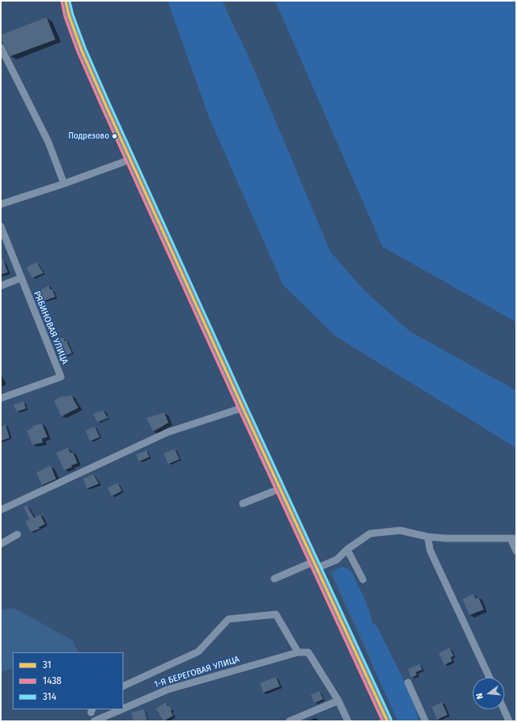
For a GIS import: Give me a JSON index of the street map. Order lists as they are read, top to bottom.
{
  "streets": {
    "street": ["РЯБИНОВАЯ УЛИЦА", "1-Я БЕРЕГОВАЯ УЛИЦА"]
  },
  "places": ["Подрезово"],
  "lines": ["transit line 31", "transit line 314", "transit line 1438"],
  "legend": ["31", "1438", "314"],
  "north": "left"
}
